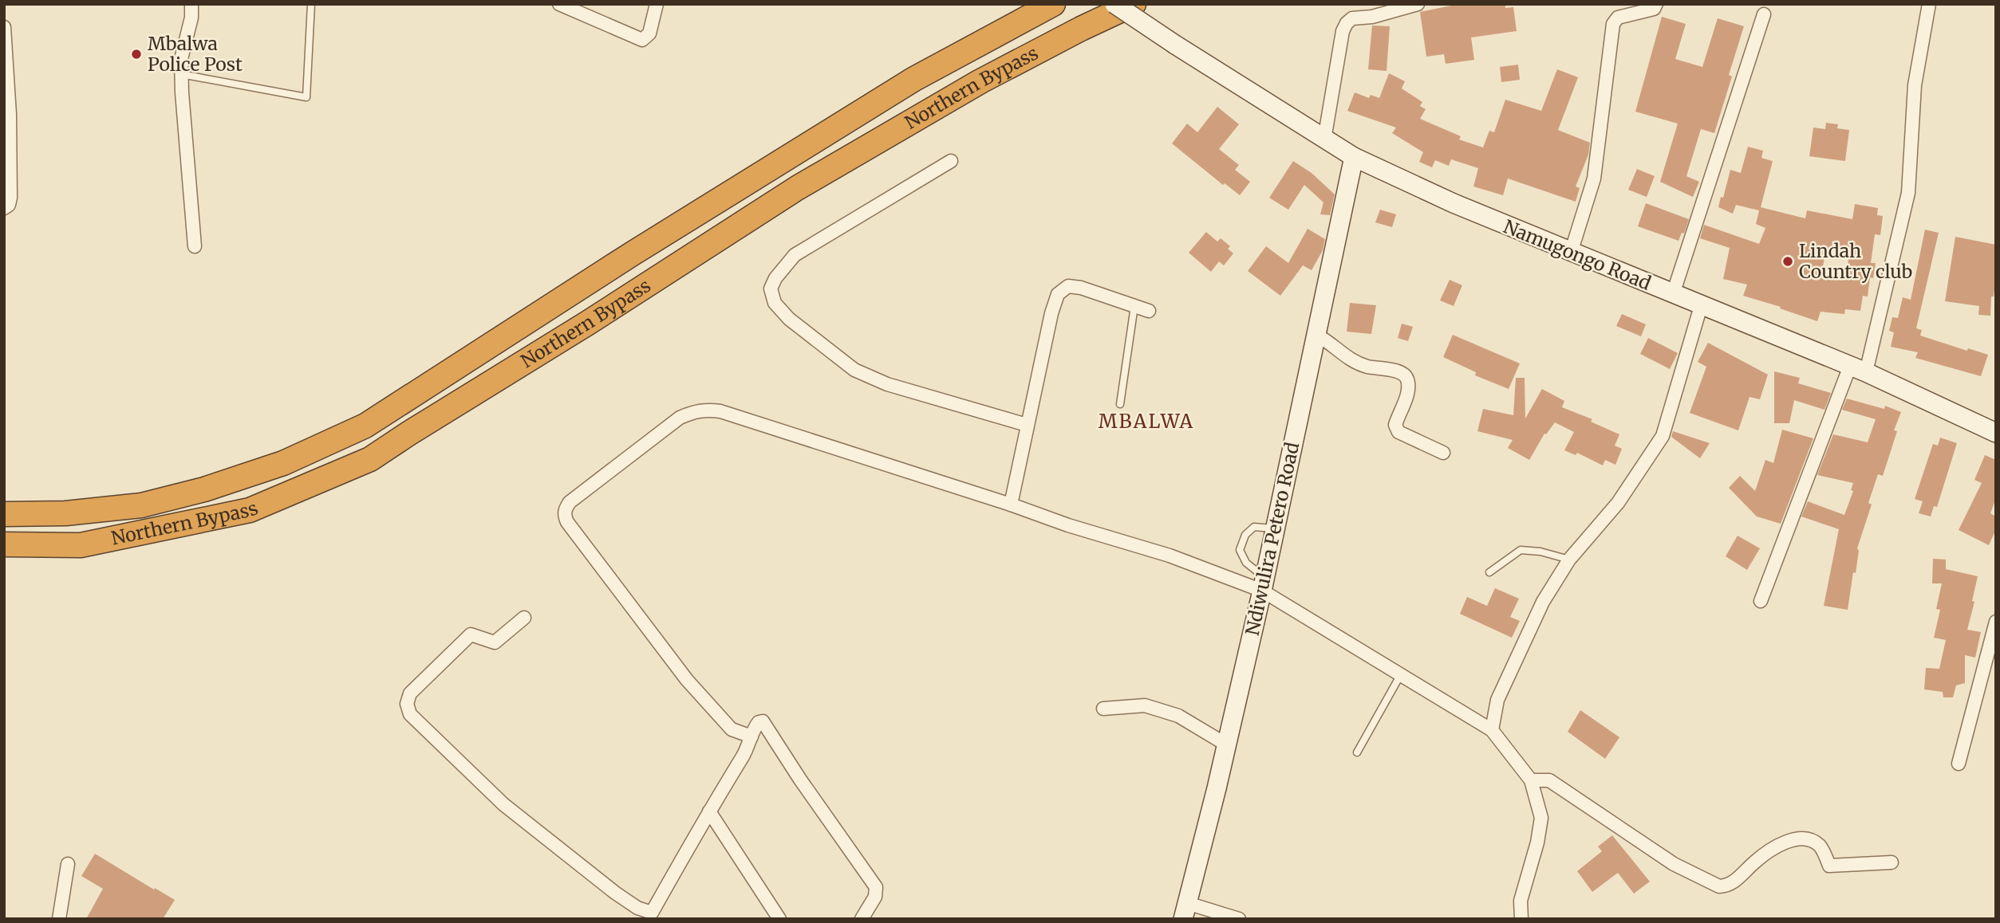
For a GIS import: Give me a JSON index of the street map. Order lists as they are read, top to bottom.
{
  "streets": {
    "highway": ["Northern Bypass"],
    "main road": ["Namugongo Road", "Ndiwulira Petero Road"]
  },
  "crossings": [
    ["Namugongo Road", "Ndiwulira Petero Road"]
  ],
  "districts": ["MBALWA"],
  "places": ["Mbalwa Police Post", "Lindah Country club"]
}
